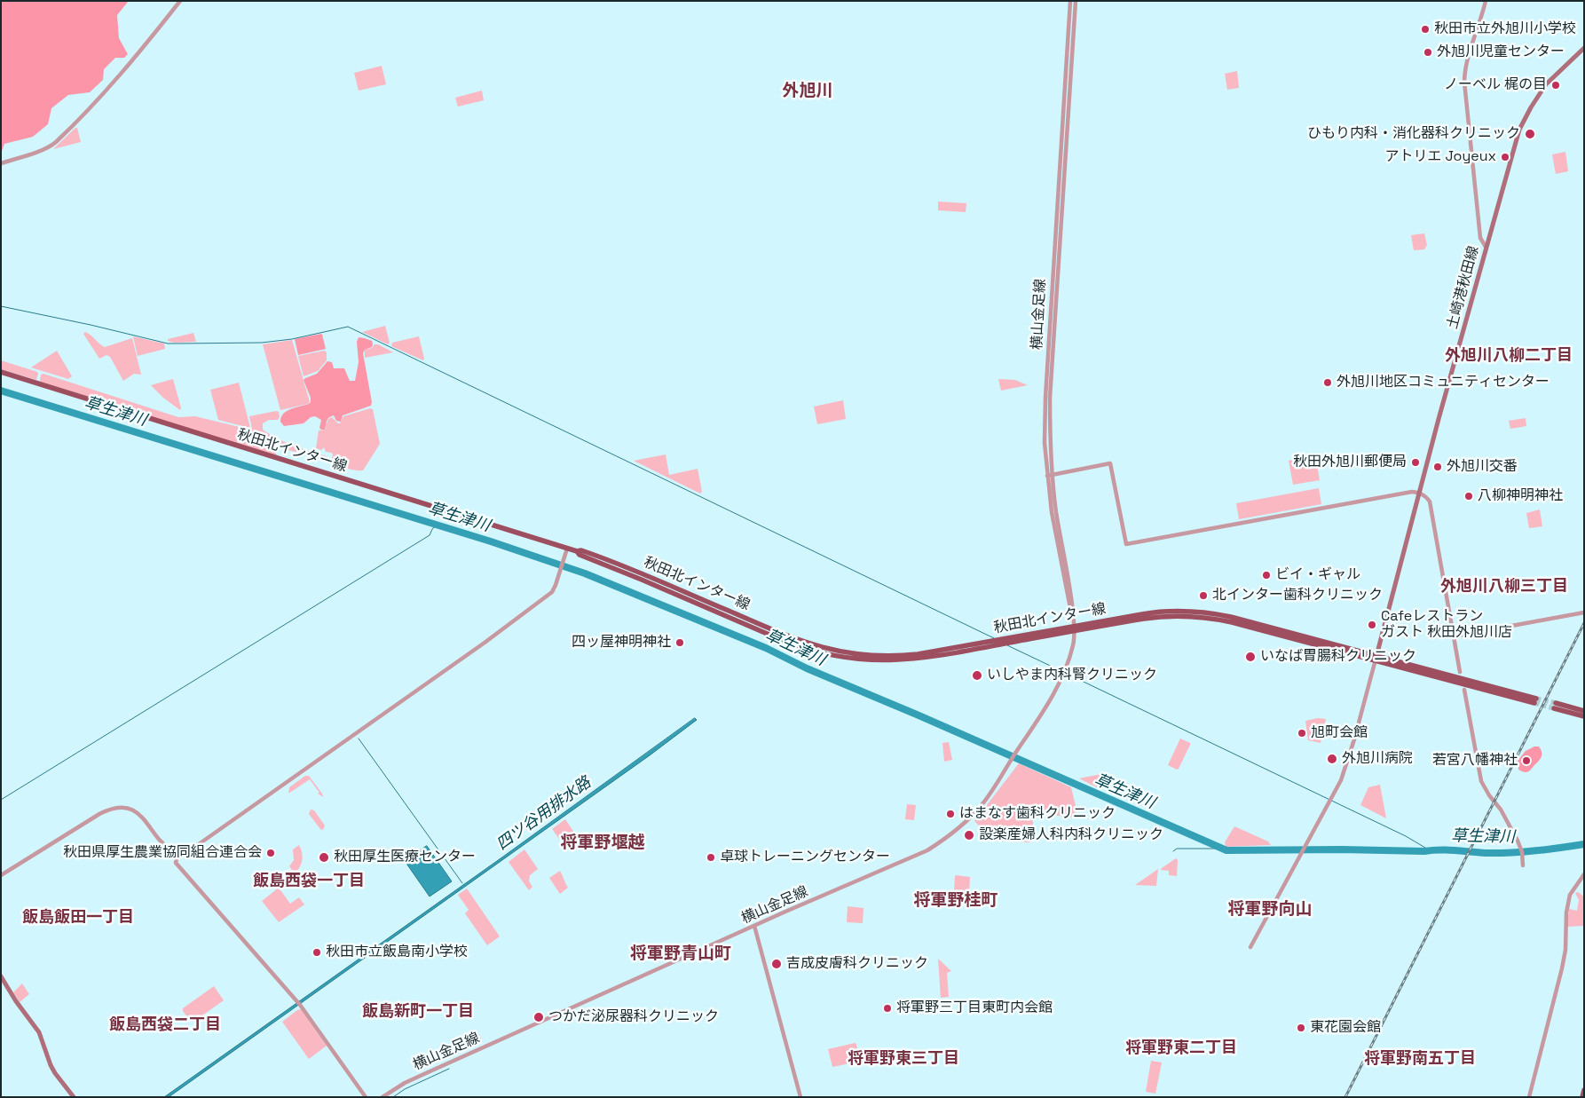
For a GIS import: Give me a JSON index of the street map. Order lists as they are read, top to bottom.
{
  "streets": {
    "main road": ["土崎港秋田線", "秋田北インター線"],
    "street": ["横山金足線"]
  },
  "crossings": [
    ["土崎港秋田線", "秋田北インター線"],
    ["横山金足線", "秋田北インター線"]
  ],
  "districts": [
    "外旭川",
    "外旭川八柳二丁目",
    "外旭川八柳三丁目",
    "将軍野堰越",
    "飯島西袋一丁目",
    "将軍野桂町",
    "将軍野向山",
    "飯島飯田一丁目",
    "将軍野青山町",
    "飯島新町一丁目",
    "飯島西袋二丁目",
    "将軍野東二丁目",
    "将軍野東三丁目",
    "将軍野南五丁目"
  ],
  "water": ["草生津川", "四ツ谷用排水路"],
  "places": [
    "秋田市立外旭川小学校",
    "外旭川児童センター",
    "ノーベル 梶の目",
    "ひもり内科・消化器科クリニック",
    "アトリエ Joyeux",
    "外旭川地区コミュニティセンター",
    "秋田外旭川郵便局",
    "外旭川交番",
    "八柳神明神社",
    "ビイ・ギャル",
    "北インター歯科クリニック",
    "Cafeレストラン ガスト 秋田外旭川店",
    "四ッ屋神明神社",
    "いなば胃腸科クリニック",
    "いしやま内科腎クリニック",
    "旭町会館",
    "外旭川病院",
    "若宮八幡神社",
    "はまなす歯科クリニック",
    "設楽産婦人科内科クリニック",
    "秋田県厚生農業協同組合連合会",
    "秋田厚生医療センター",
    "卓球トレーニングセンター",
    "秋田市立飯島南小学校",
    "吉成皮膚科クリニック",
    "将軍野三丁目東町内会館",
    "つかだ泌尿器科クリニック",
    "東花園会館"
  ]
}
